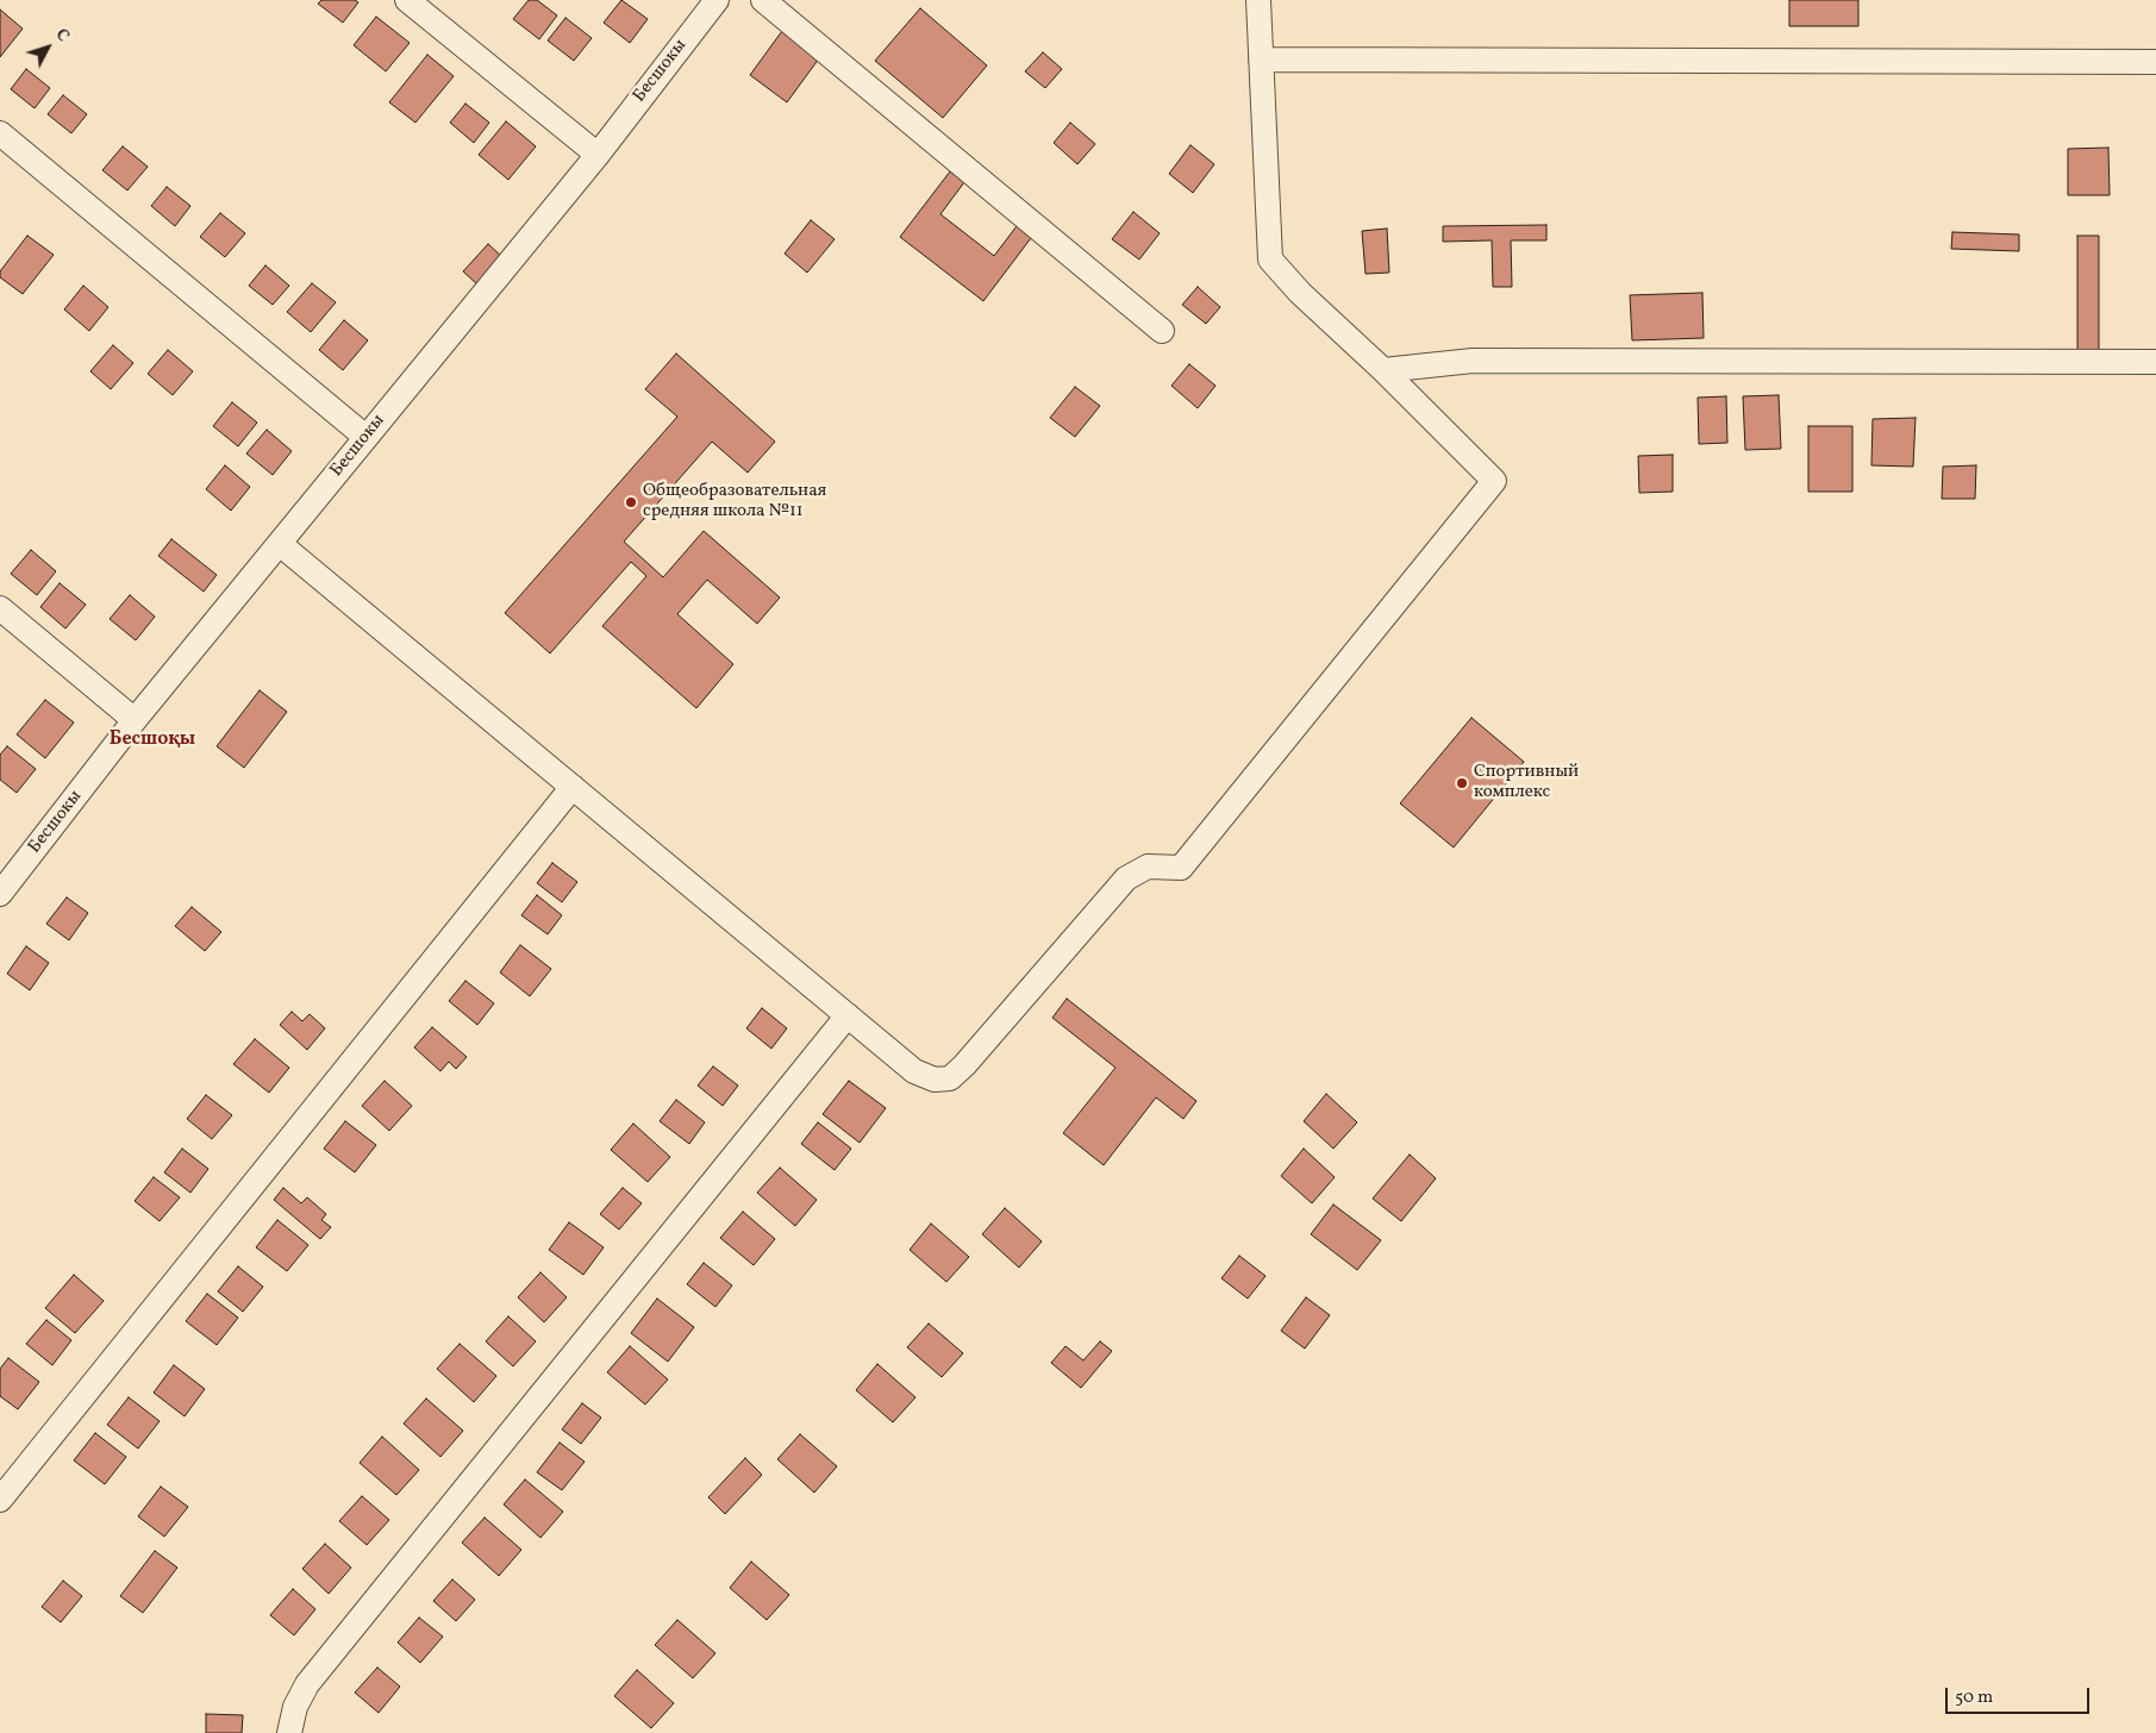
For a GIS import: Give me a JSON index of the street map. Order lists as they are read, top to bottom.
{
  "streets": {
    "street": ["Бесшокы"]
  },
  "districts": ["Бесшоқы"],
  "places": ["Общеобразовательная средняя школа №11", "Спортивный комплекс"],
  "scale_bar": "50 m",
  "north": "top right"
}
